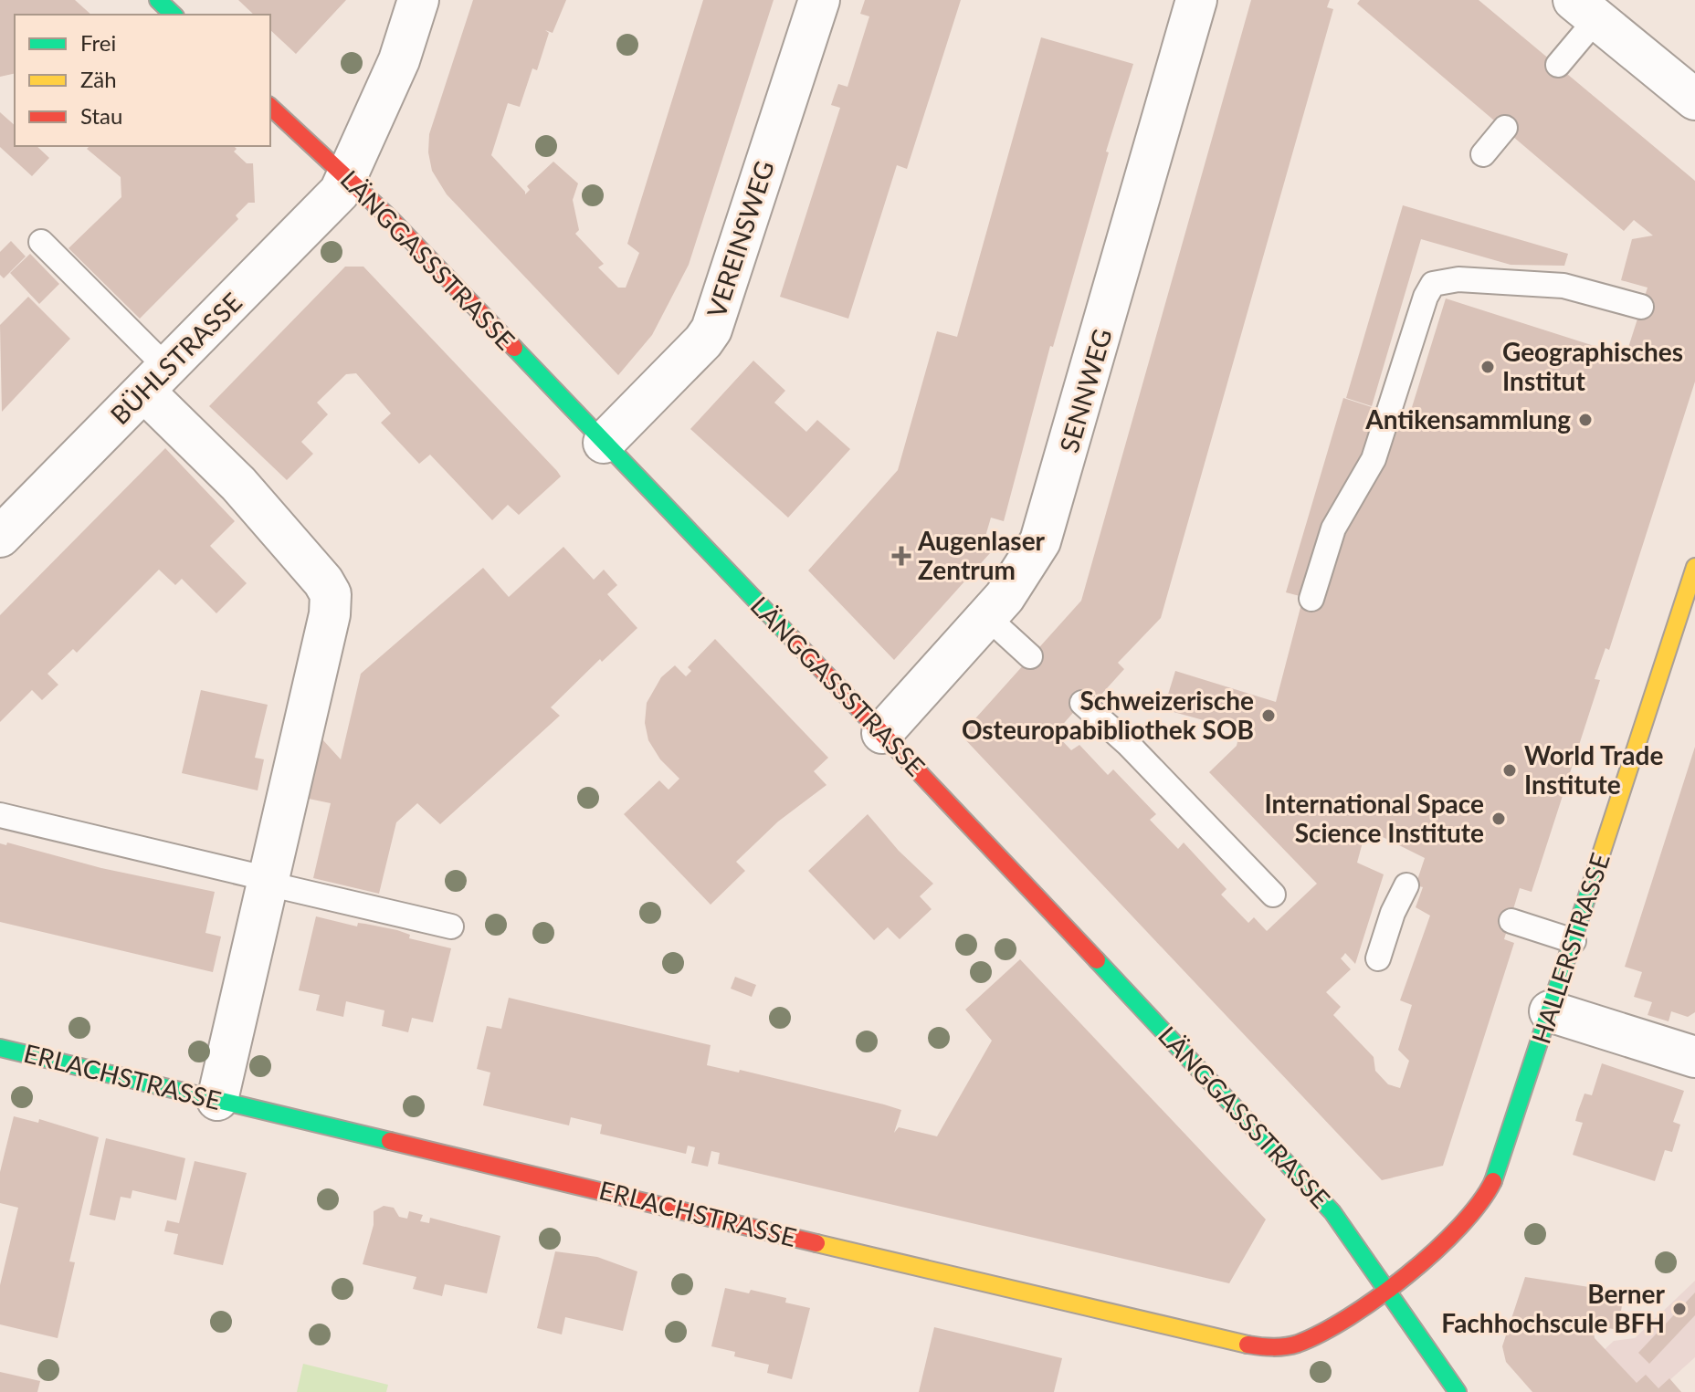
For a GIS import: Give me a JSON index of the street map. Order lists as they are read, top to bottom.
{
  "streets": {
    "street": [
      "VEREINSWEG",
      "LÄNGGASSSTRASSE",
      "BÜHLSTRASSE",
      "SENNWEG",
      "HALLERSTRASSE",
      "ERLACHSTRASSE"
    ]
  },
  "crossings": [
    ["VEREINSWEG", "LÄNGGASSSTRASSE"],
    ["LÄNGGASSSTRASSE", "BÜHLSTRASSE"],
    ["LÄNGGASSSTRASSE", "SENNWEG"],
    ["LÄNGGASSSTRASSE", "HALLERSTRASSE"],
    ["LÄNGGASSSTRASSE", "ERLACHSTRASSE"],
    ["HALLERSTRASSE", "ERLACHSTRASSE"]
  ],
  "places": {
    "other": [
      "Geographisches Institut",
      "Antikensammlung",
      "Schweizerische Osteuropabibliothek SOB",
      "World Trade Institute",
      "International Space Science Institute",
      "Berner Fachhochscule BFH"
    ],
    "health": ["Augenlaser Zentrum"]
  },
  "legend": ["Frei", "Zäh", "Stau"]
}
